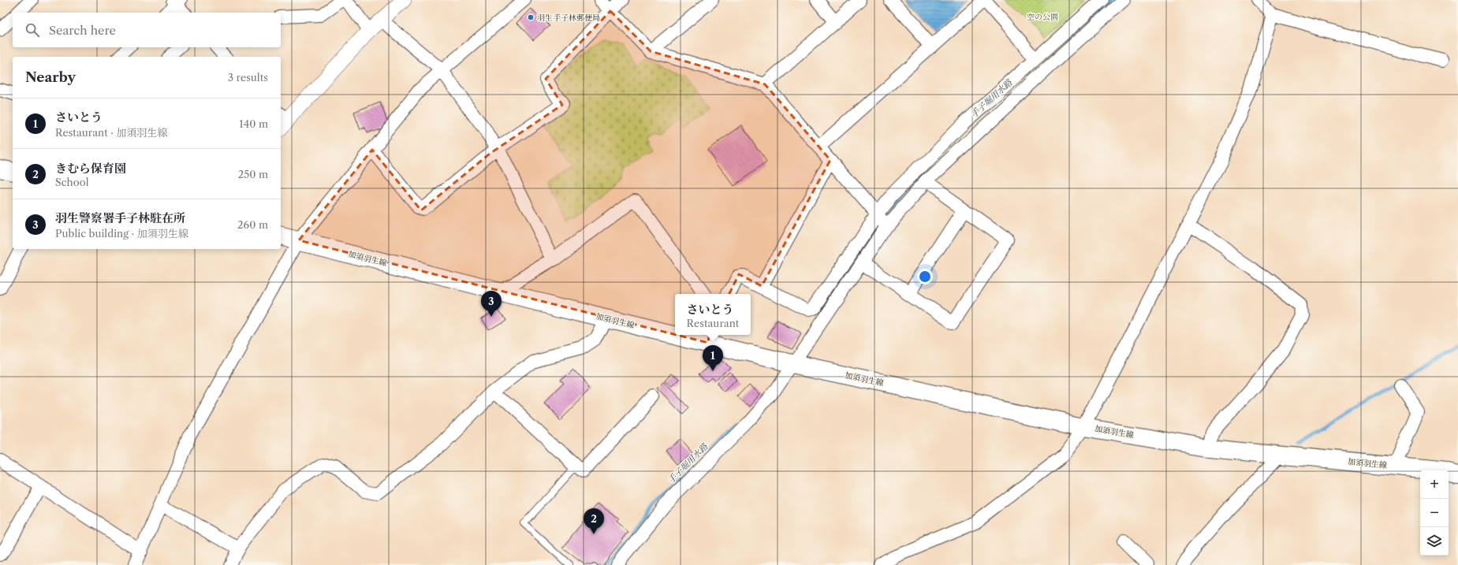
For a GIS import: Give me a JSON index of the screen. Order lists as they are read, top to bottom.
{
  "streets": {
    "main road": ["加須羽生線"]
  },
  "water": ["手子堀用水路"],
  "parks": ["空の公園"],
  "places": ["羽生手子林郵便局"],
  "page": {
    "search": "Search here",
    "heading": ["Nearby", "3 results"],
    "list": [
      {
        "mark": "1",
        "name": "さいとう",
        "note": "Restaurant · 加須羽生線",
        "value": "140 m"
      },
      {
        "mark": "2",
        "name": "きむら保育園",
        "note": "School",
        "value": "250 m"
      },
      {
        "mark": "3",
        "name": "羽生警察署手子林駐在所",
        "note": "Public building · 加須羽生線",
        "value": "260 m"
      }
    ],
    "pins": ["3", "1", "2"],
    "popup": ["さいとう", "Restaurant"],
    "map_buttons": ["+", "−"]
  }
}
